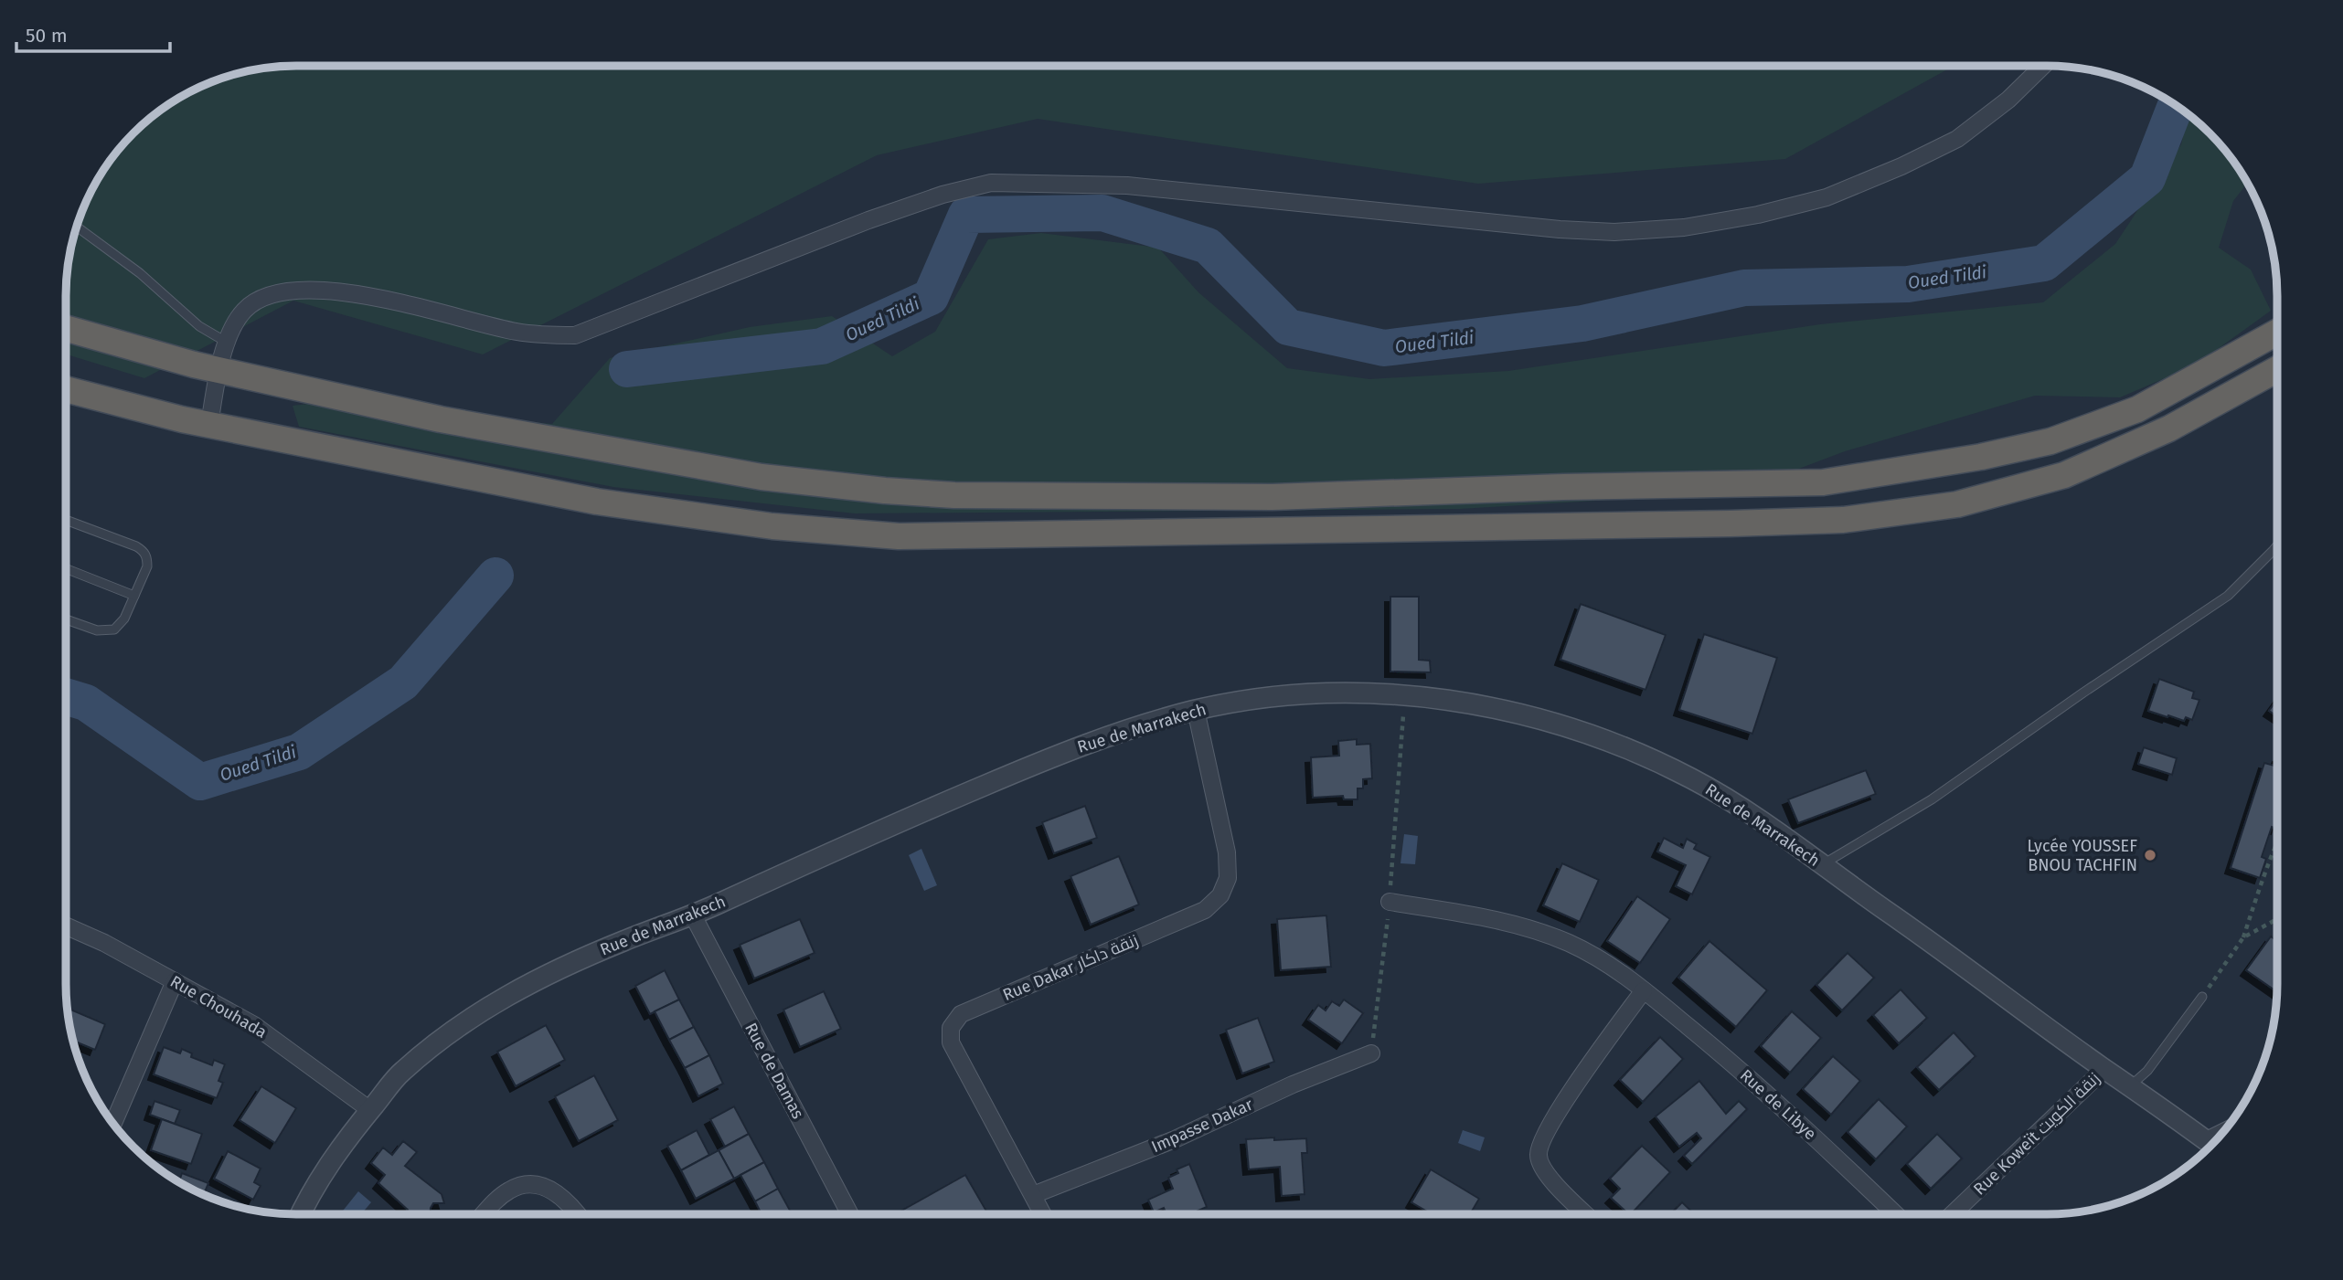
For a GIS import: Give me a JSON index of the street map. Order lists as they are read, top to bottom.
{
  "streets": {
    "street": [
      "Rue de Marrakech",
      "Rue Dakar زنقة داكار",
      "Rue Chouhada",
      "Rue de Damas",
      "Rue de Libye",
      "Impasse Dakar",
      "Rue Koweït زنقة الكويت"
    ]
  },
  "crossings": [
    ["Rue de Marrakech", "Rue Dakar زنقة داكار"],
    ["Rue de Marrakech", "Rue Chouhada"],
    ["Rue de Marrakech", "Rue de Damas"],
    ["Rue de Marrakech", "Rue Koweït زنقة الكويت"],
    ["Rue Dakar زنقة داكار", "Impasse Dakar"]
  ],
  "water": ["Oued Tildi"],
  "places": ["Lycée YOUSSEF BNOU TACHFIN"],
  "scale_bar": "50 m"
}
